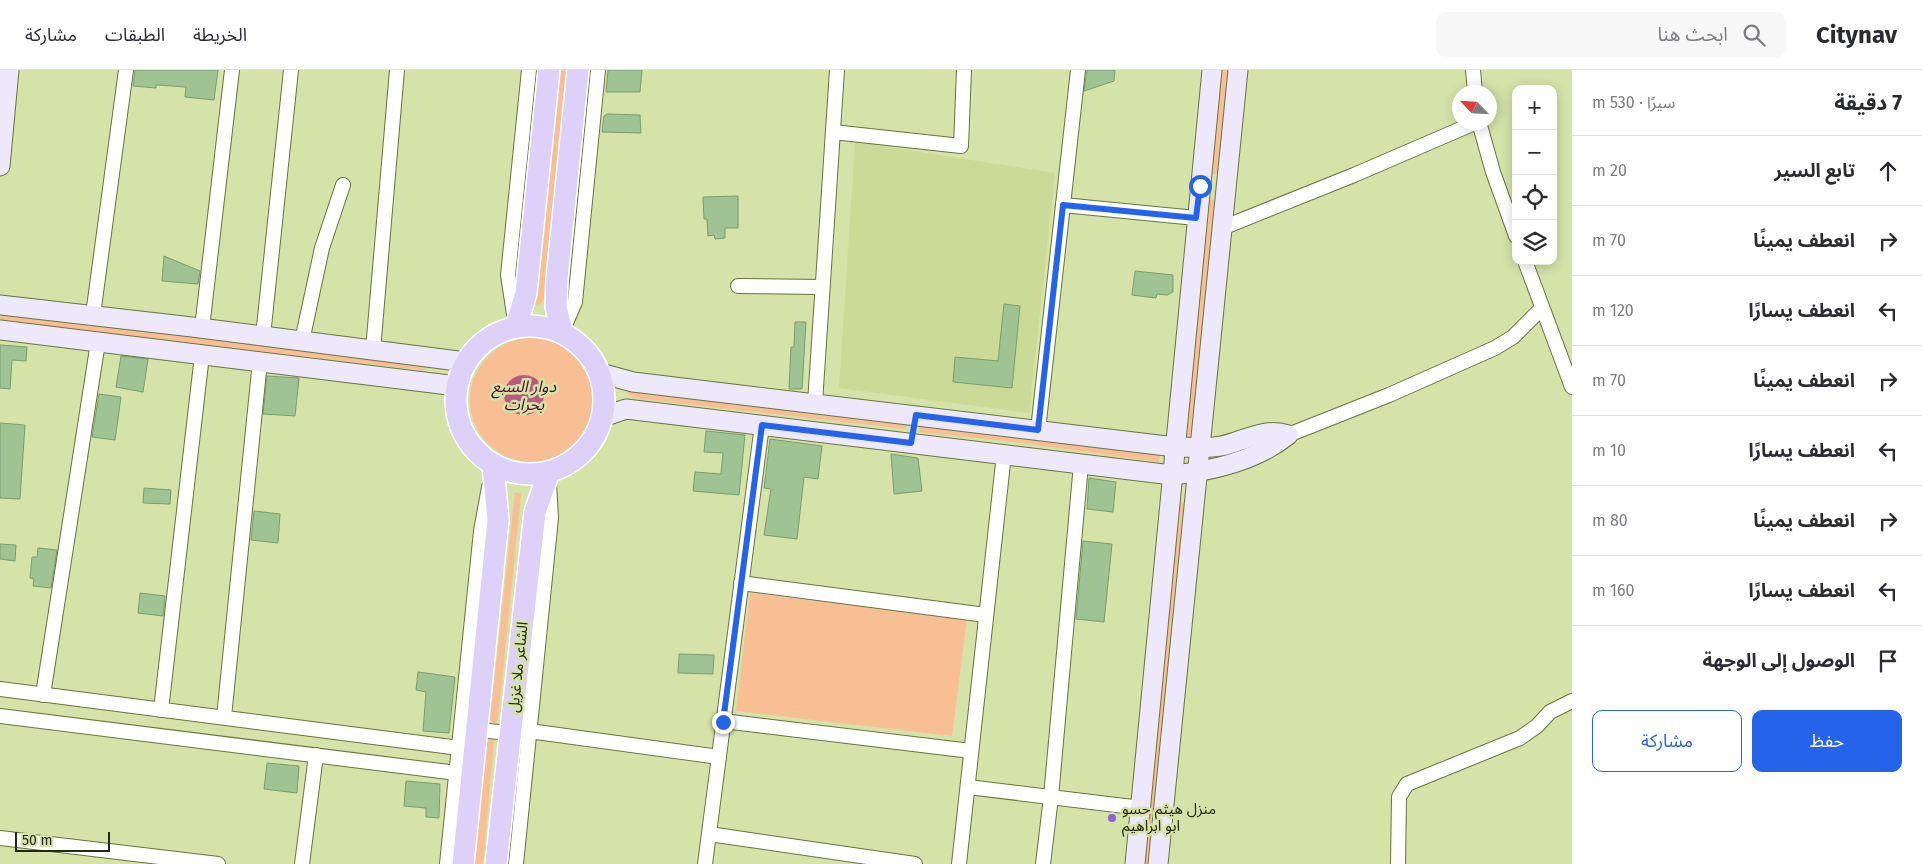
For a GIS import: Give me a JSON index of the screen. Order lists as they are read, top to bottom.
{
  "streets": {
    "main road": ["الشاعر ملا غزيل"]
  },
  "water": ["دوار السبع بحرات"],
  "places": ["منزل هيثم حسو ابو ابراهيم"],
  "scale_bar": "50 m",
  "north": "top left",
  "page": {
    "header": "Citynav",
    "search": "ابحث هنا",
    "nav": ["الخريطة", "الطبقات", "مشاركة"],
    "heading": ["7 دقيقة", "سيرًا · 530 m"],
    "map_buttons": ["+", "−"],
    "list": [
      ["تابع السير", "20 m"],
      ["انعطف يمينًا", "70 m"],
      ["انعطف يسارًا", "120 m"],
      ["انعطف يمينًا", "70 m"],
      ["انعطف يسارًا", "10 m"],
      ["انعطف يمينًا", "80 m"],
      ["انعطف يسارًا", "160 m"],
      "الوصول إلى الوجهة"
    ],
    "buttons": ["حفظ", "مشاركة"],
    "scale": "50 m"
  }
}
